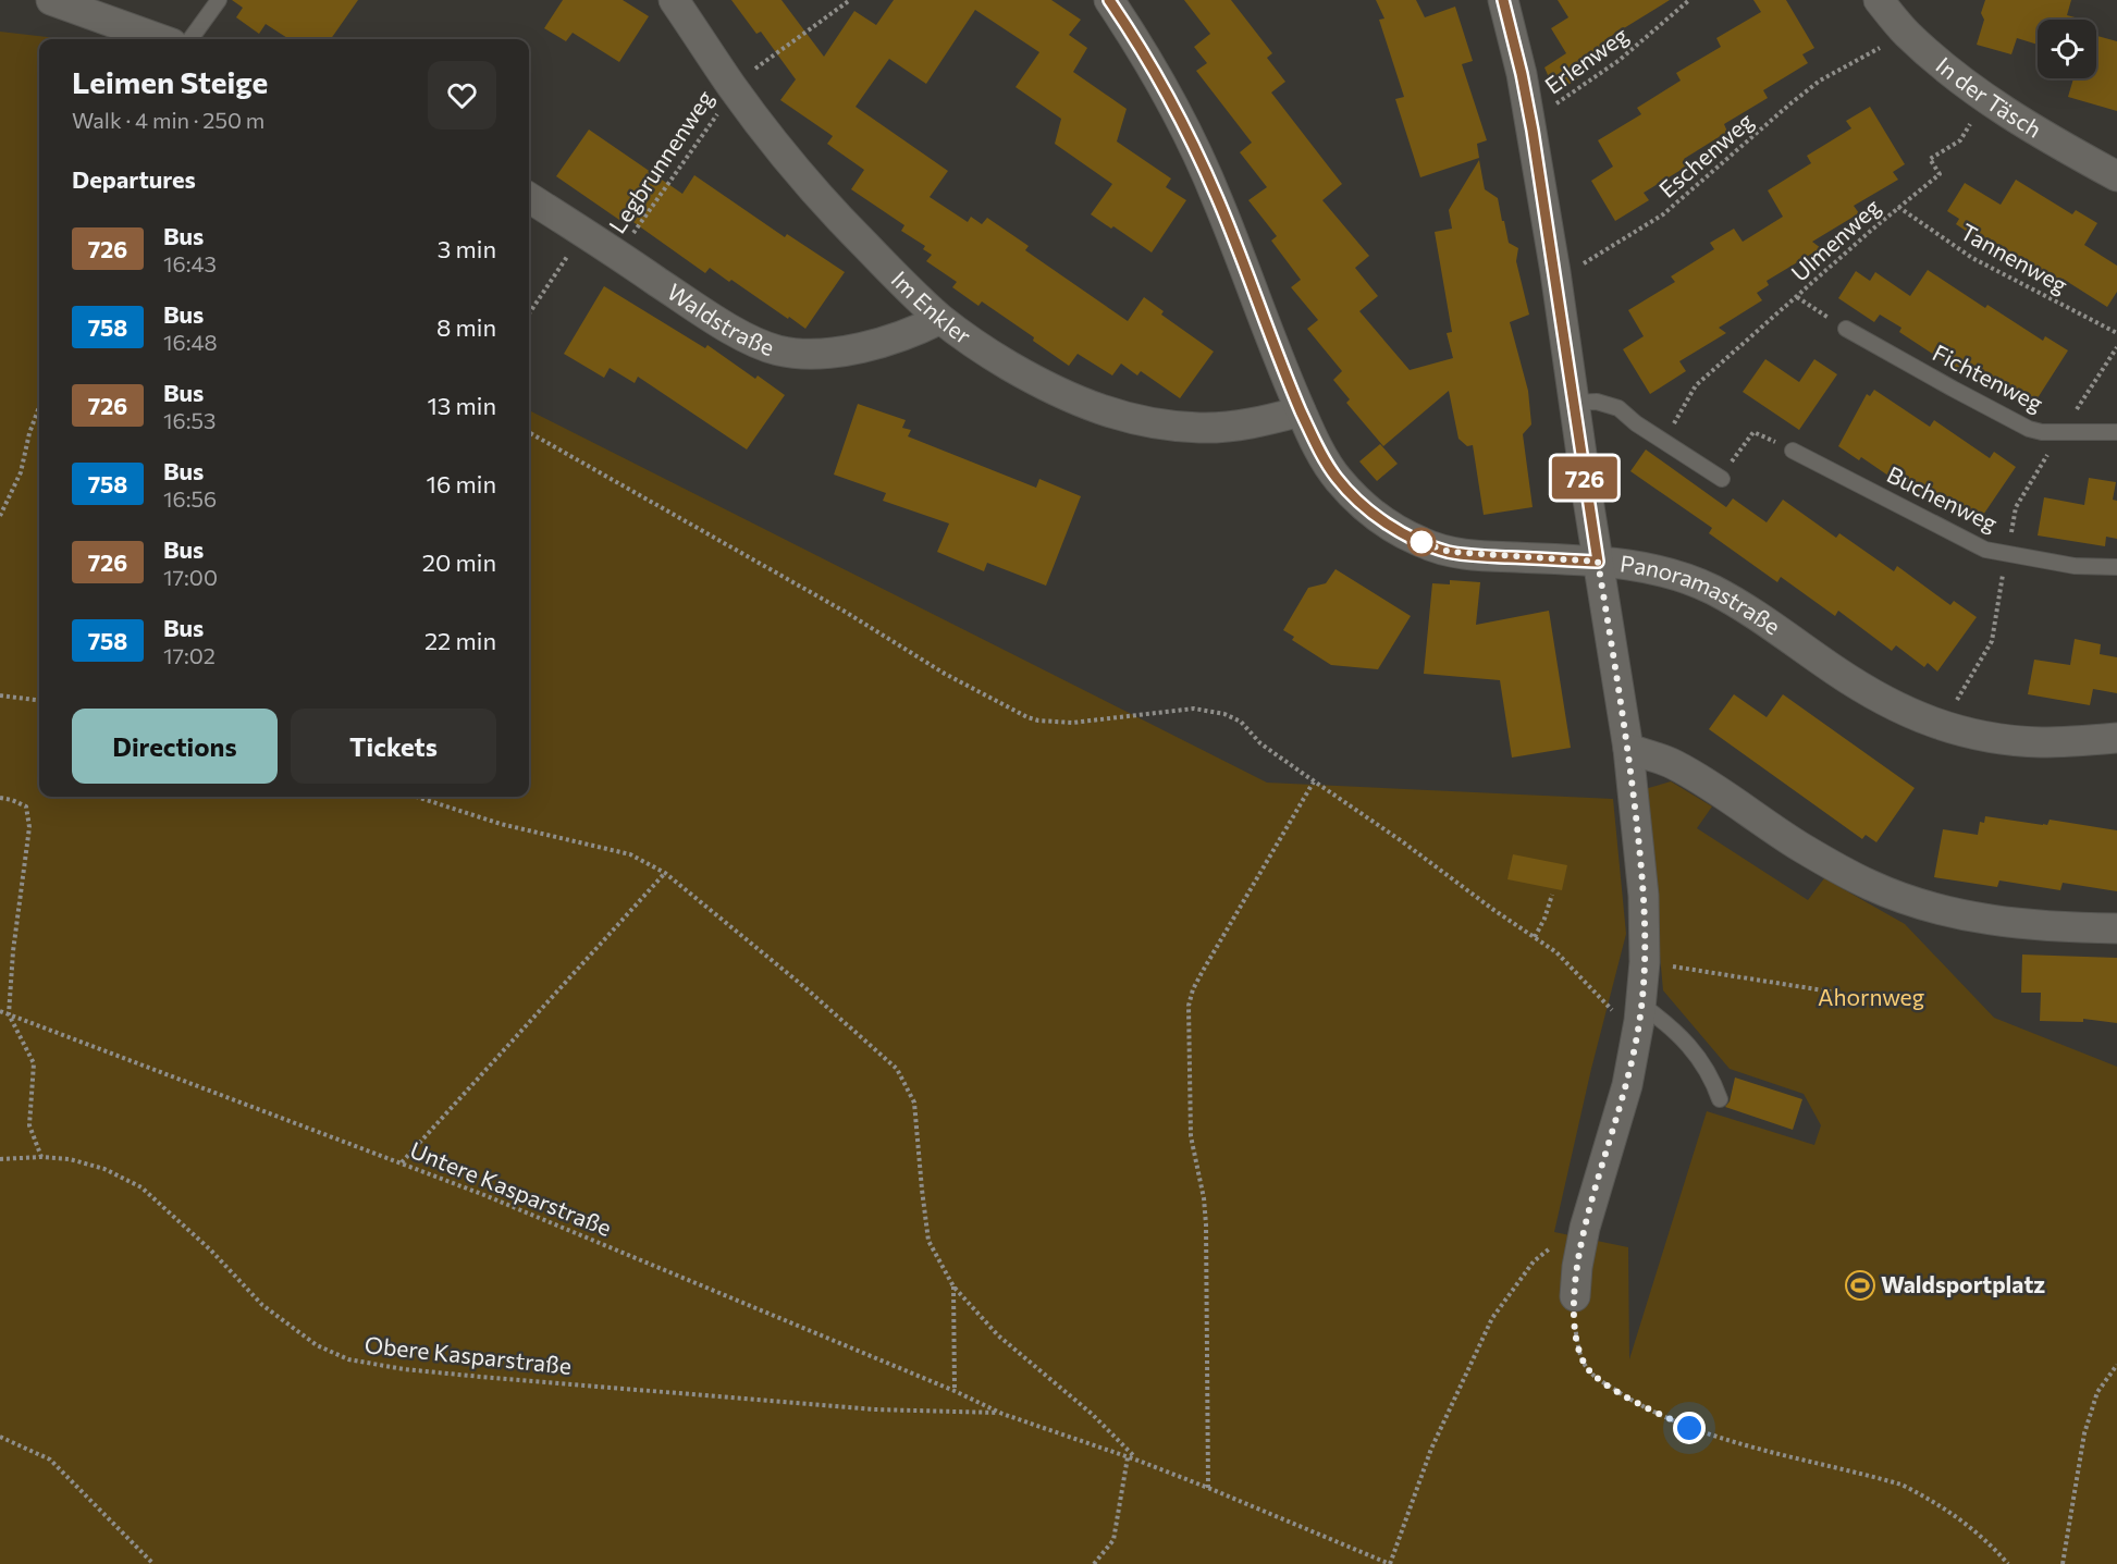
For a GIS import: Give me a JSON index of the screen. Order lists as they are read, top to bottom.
{
  "streets": {
    "street": [
      "In der Täsch",
      "Im Enkler",
      "Waldstraße",
      "Panoramastraße"
    ],
    "lane": ["Fichtenweg", "Buchenweg"],
    "path": [
      "Erlenweg",
      "Eschenweg",
      "Legbrunnenweg",
      "Ulmenweg",
      "Tannenweg",
      "Untere Kasparstraße",
      "Obere Kasparstraße"
    ]
  },
  "crossings": [
    ["In der Täsch", "Ulmenweg"],
    ["Legbrunnenweg", "Im Enkler"],
    ["Legbrunnenweg", "Waldstraße"],
    ["Ulmenweg", "Tannenweg"],
    ["Im Enkler", "Waldstraße"],
    ["Im Enkler", "Panoramastraße"],
    ["Untere Kasparstraße", "Obere Kasparstraße"]
  ],
  "parks": ["Ahornweg"],
  "places": {
    "sports": ["Waldsportplatz"]
  },
  "lines": ["bus line 726"],
  "page": {
    "on_map": "726",
    "heading": [
      ["Leimen Steige", "Walk · 4 min · 250 m"],
      "Departures"
    ],
    "list": [
      {
        "mark": "726",
        "name": "Bus",
        "note": "16:43",
        "value": "3 min"
      },
      {
        "mark": "758",
        "name": "Bus",
        "note": "16:48",
        "value": "8 min"
      },
      {
        "mark": "726",
        "name": "Bus",
        "note": "16:53",
        "value": "13 min"
      },
      {
        "mark": "758",
        "name": "Bus",
        "note": "16:56",
        "value": "16 min"
      },
      {
        "mark": "726",
        "name": "Bus",
        "note": "17:00",
        "value": "20 min"
      },
      {
        "mark": "758",
        "name": "Bus",
        "note": "17:02",
        "value": "22 min"
      }
    ],
    "buttons": ["Directions", "Tickets"]
  }
}
